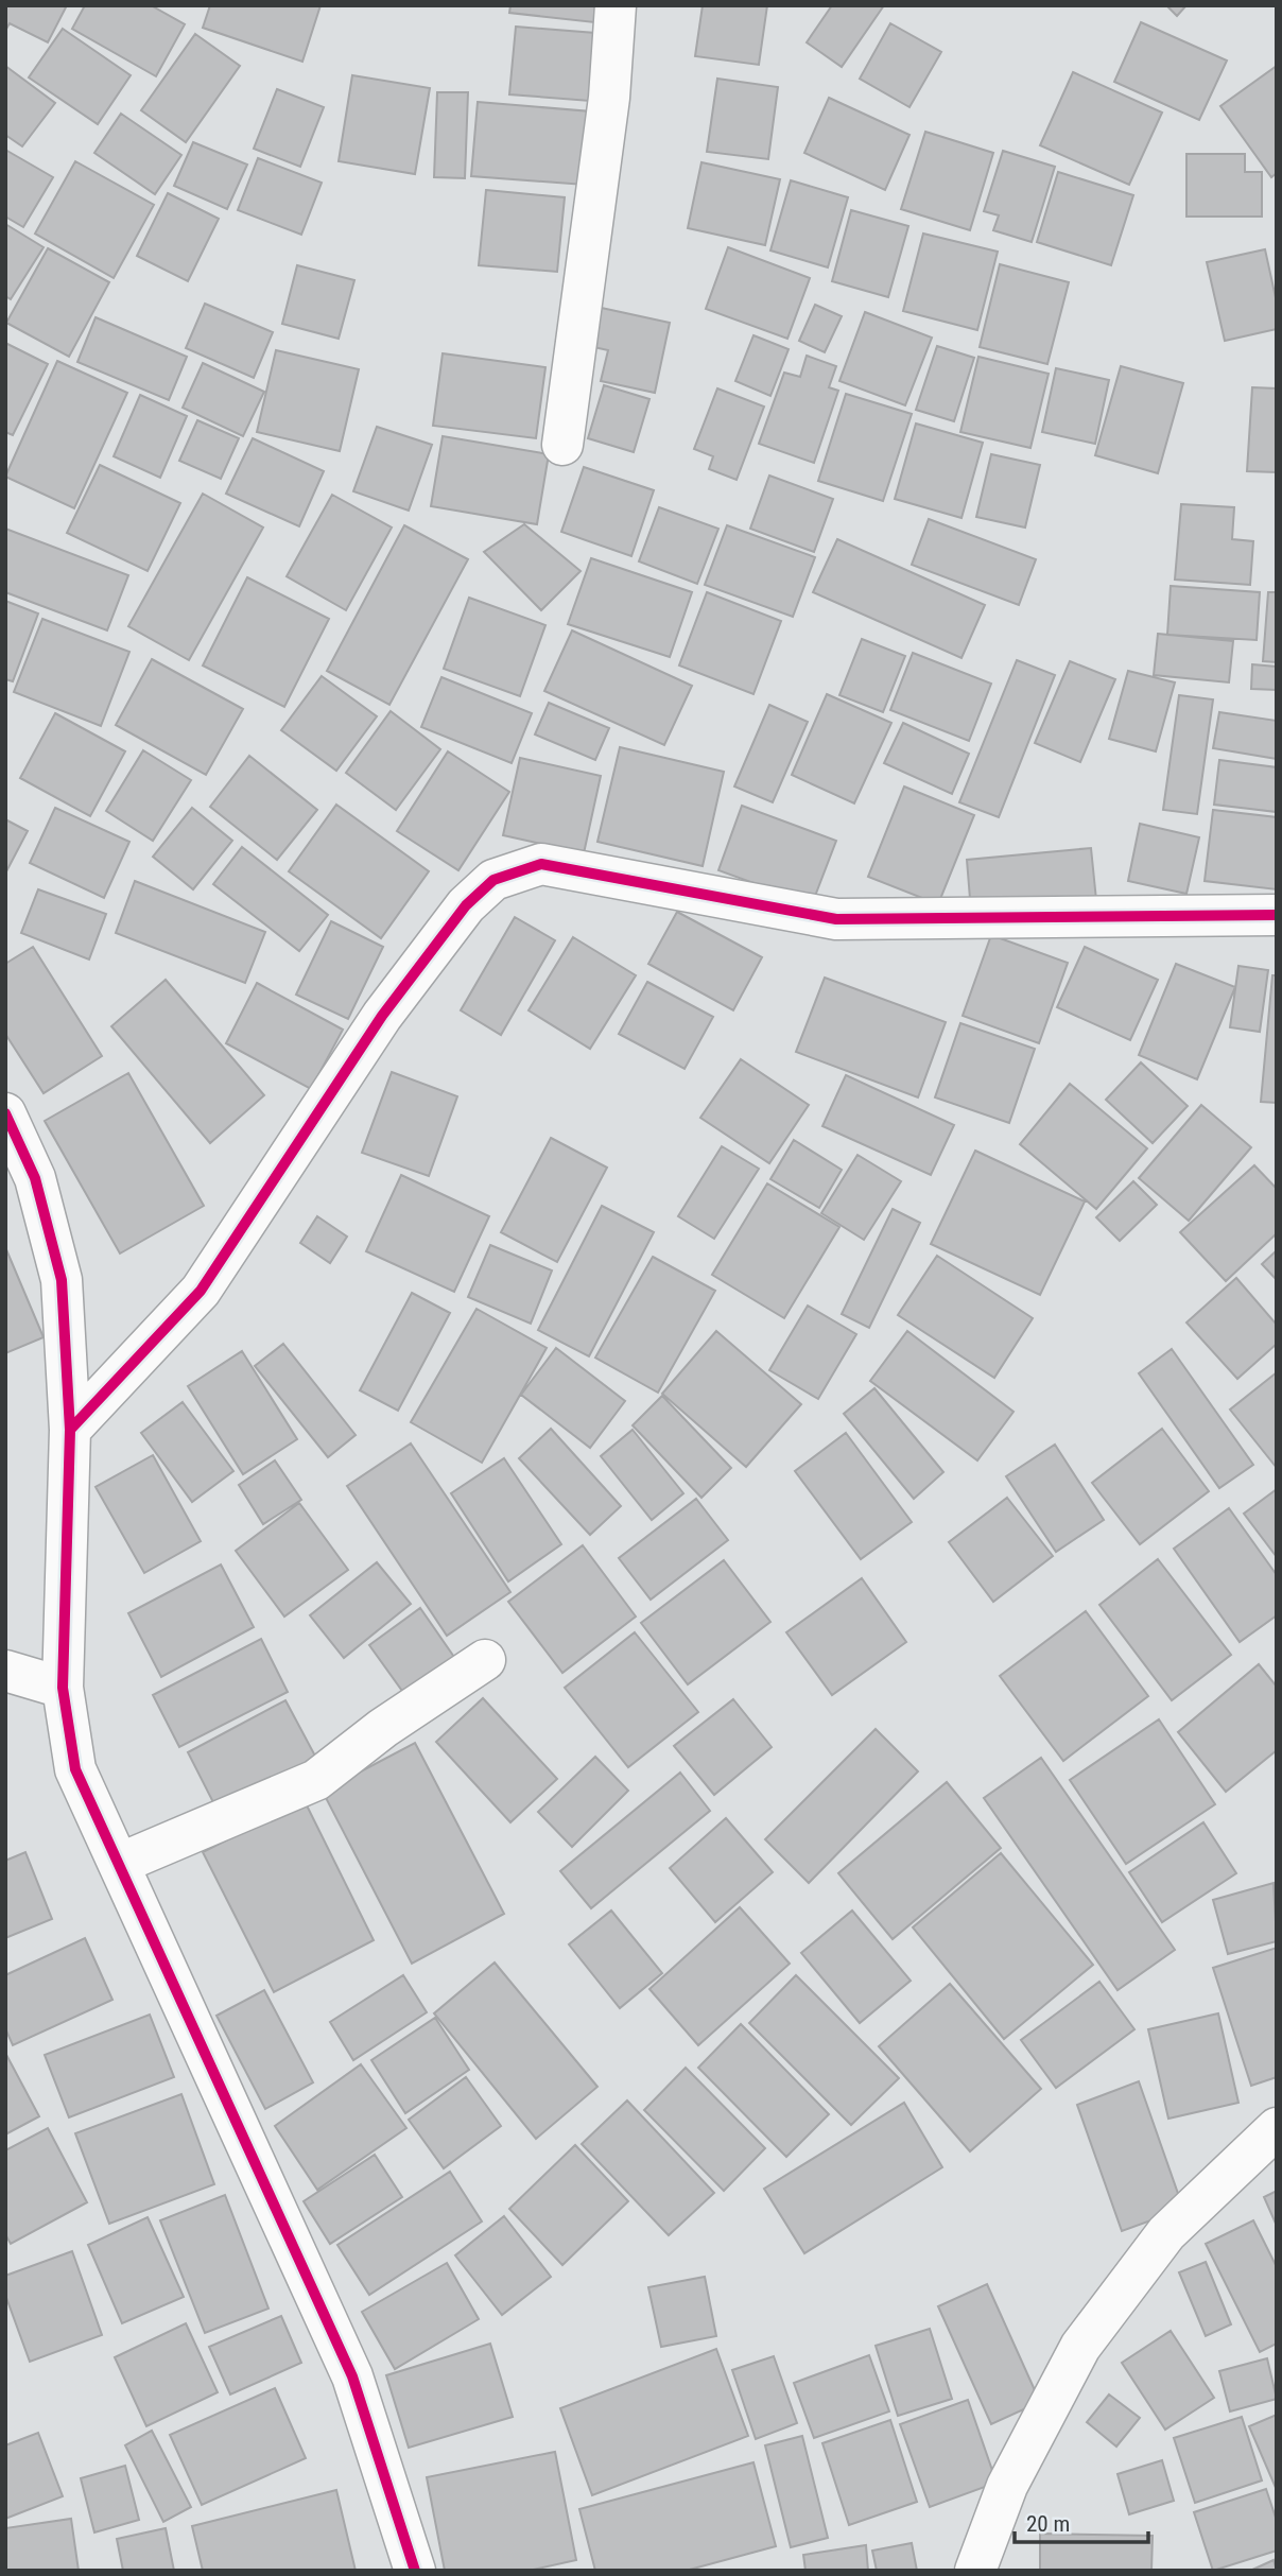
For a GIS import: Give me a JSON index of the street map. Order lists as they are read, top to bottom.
{
  "scale_bar": "20 m"
}
